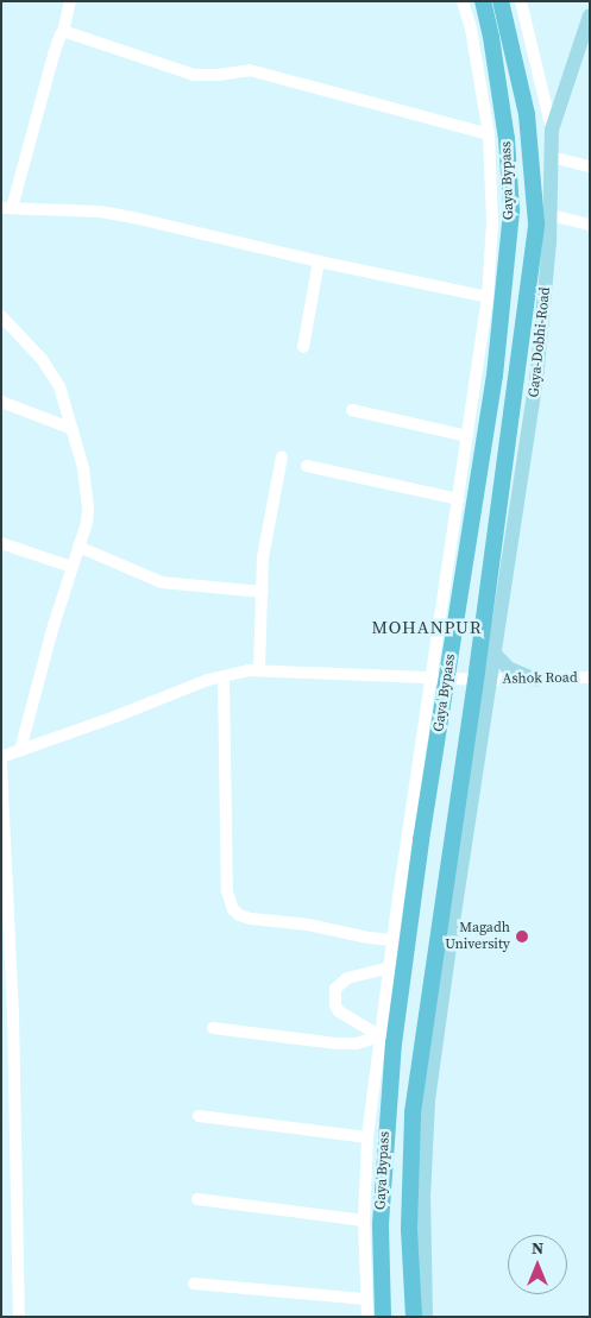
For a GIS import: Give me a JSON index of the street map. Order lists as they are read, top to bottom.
{
  "streets": {
    "highway": ["Gaya Bypass"],
    "main road": ["Gaya-Dobhi-Road"],
    "street": ["Ashok Road"]
  },
  "crossings": [
    ["Gaya-Dobhi-Road", "Ashok Road"]
  ],
  "districts": ["MOHANPUR"],
  "places": ["Magadh University"],
  "north": "top"
}
